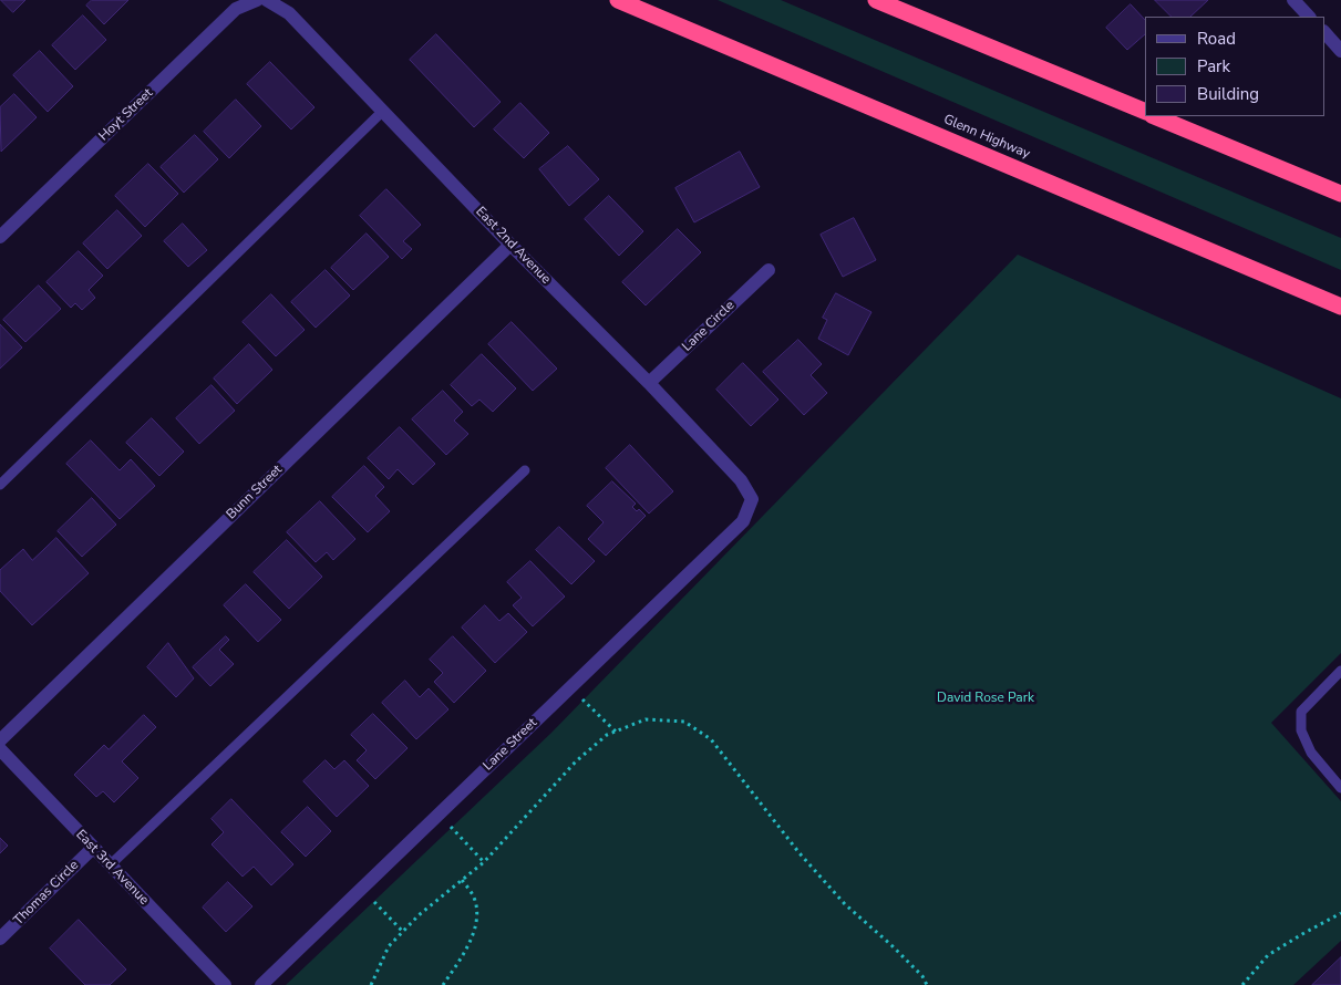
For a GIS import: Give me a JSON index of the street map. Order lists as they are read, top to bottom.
{
  "streets": {
    "highway": ["Glenn Highway"],
    "street": [
      "Hoyt Street",
      "East 2nd Avenue",
      "Lane Circle",
      "Bunn Street",
      "Lane Street",
      "East 3rd Avenue",
      "Thomas Circle"
    ]
  },
  "crossings": [
    ["East 2nd Avenue", "Lane Circle"],
    ["East 2nd Avenue", "Bunn Street"],
    ["East 2nd Avenue", "Lane Street"],
    ["East 3rd Avenue", "Thomas Circle"]
  ],
  "parks": ["David Rose Park"],
  "legend": ["Road", "Park", "Building"]
}
